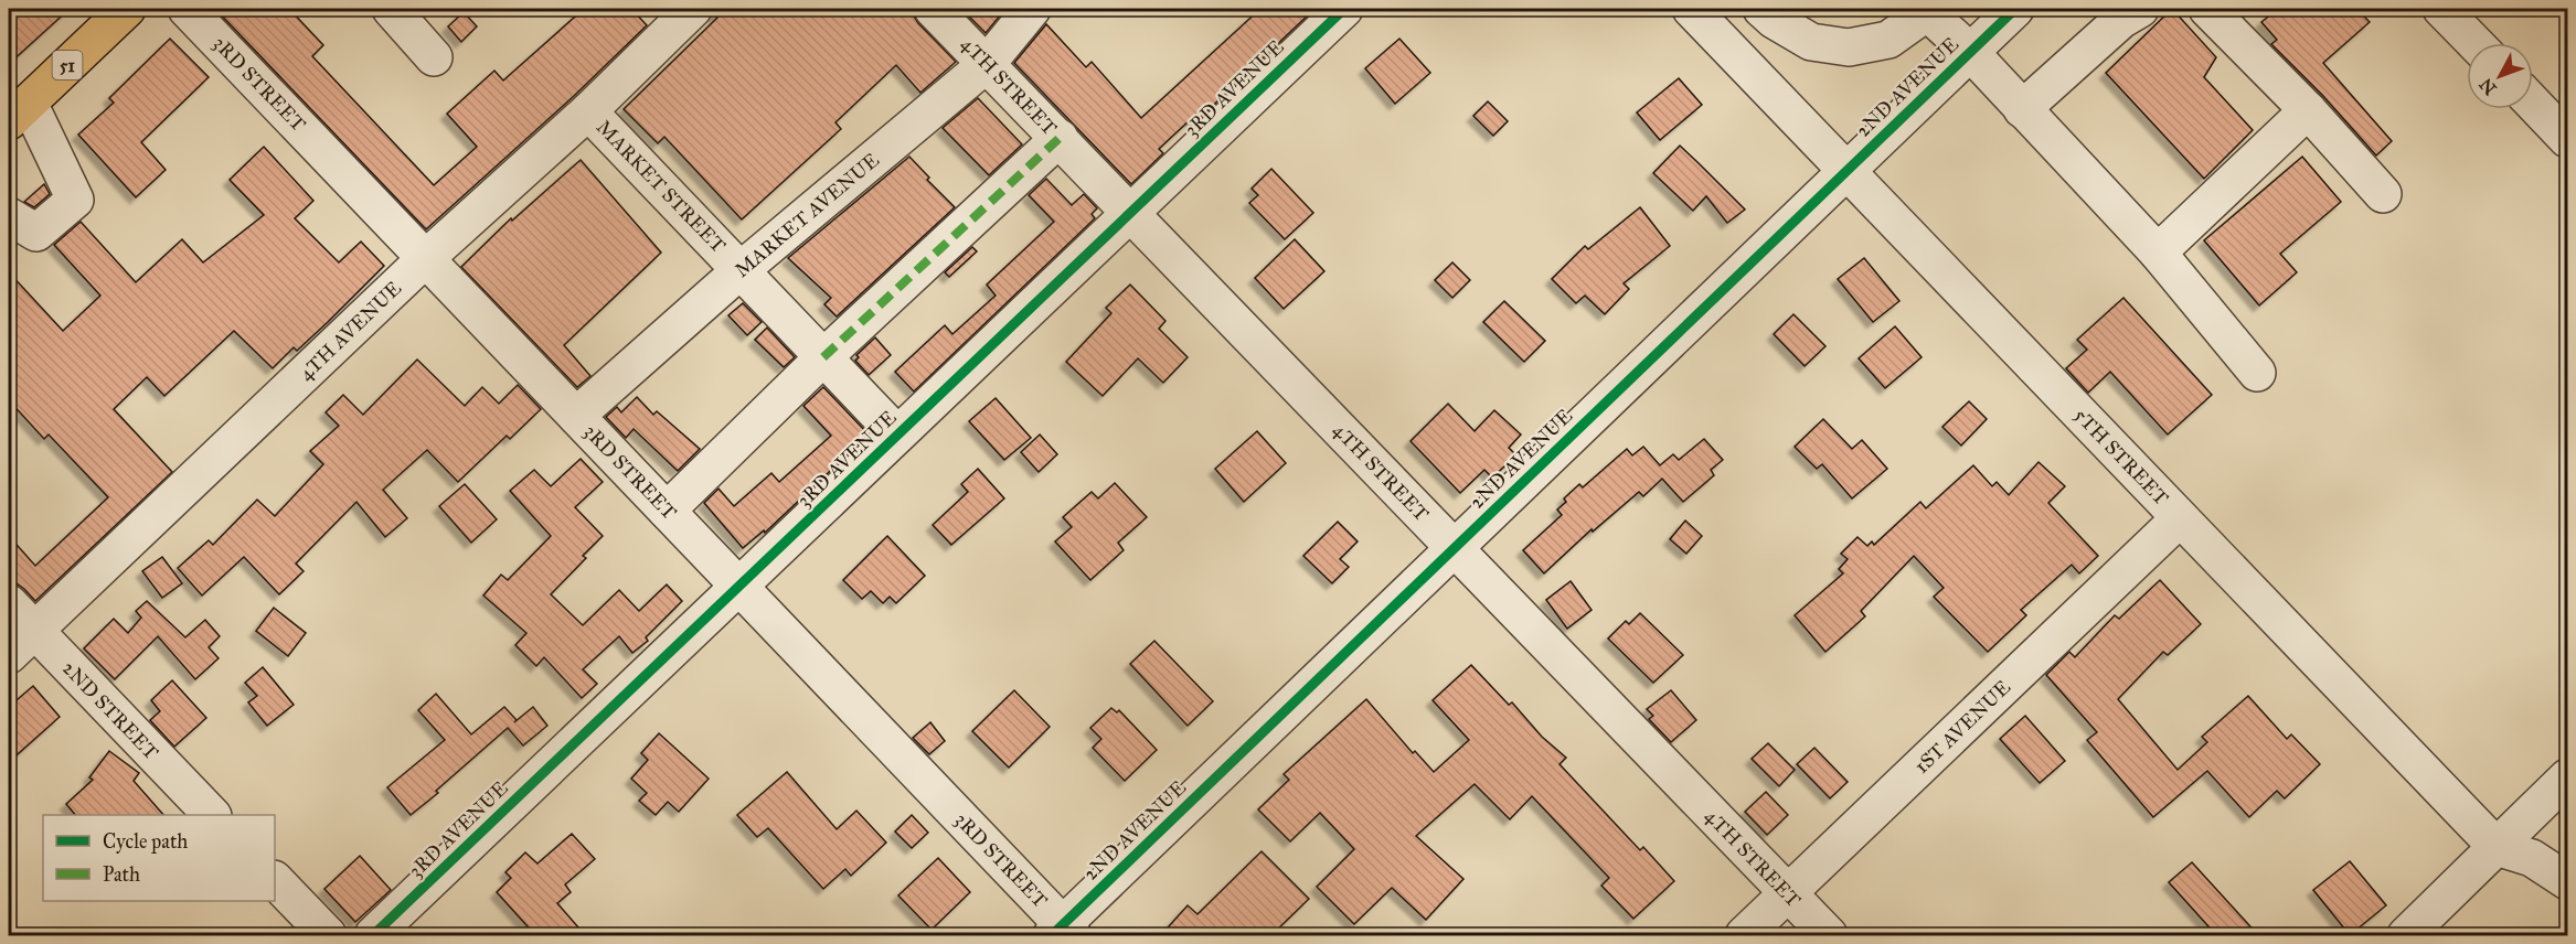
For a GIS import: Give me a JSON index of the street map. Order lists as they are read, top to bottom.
{
  "streets": {
    "highway": ["51"],
    "street": [
      "3RD STREET",
      "4TH STREET",
      "2ND AVENUE",
      "3RD AVENUE",
      "MARKET STREET",
      "MARKET AVENUE",
      "4TH AVENUE",
      "5TH STREET",
      "2ND STREET",
      "1ST AVENUE"
    ]
  },
  "crossings": [
    ["3RD STREET", "2ND AVENUE"],
    ["3RD STREET", "3RD AVENUE"],
    ["3RD STREET", "MARKET AVENUE"],
    ["3RD STREET", "4TH AVENUE"],
    ["4TH STREET", "2ND AVENUE"],
    ["4TH STREET", "3RD AVENUE"],
    ["4TH STREET", "MARKET AVENUE"],
    ["4TH STREET", "1ST AVENUE"],
    ["2ND AVENUE", "5TH STREET"],
    ["3RD AVENUE", "MARKET STREET"],
    ["MARKET STREET", "MARKET AVENUE"],
    ["MARKET STREET", "4TH AVENUE"],
    ["4TH AVENUE", "2ND STREET"],
    ["5TH STREET", "1ST AVENUE"]
  ],
  "legend": ["Cycle path", "Path"],
  "north": "bottom left"
}
